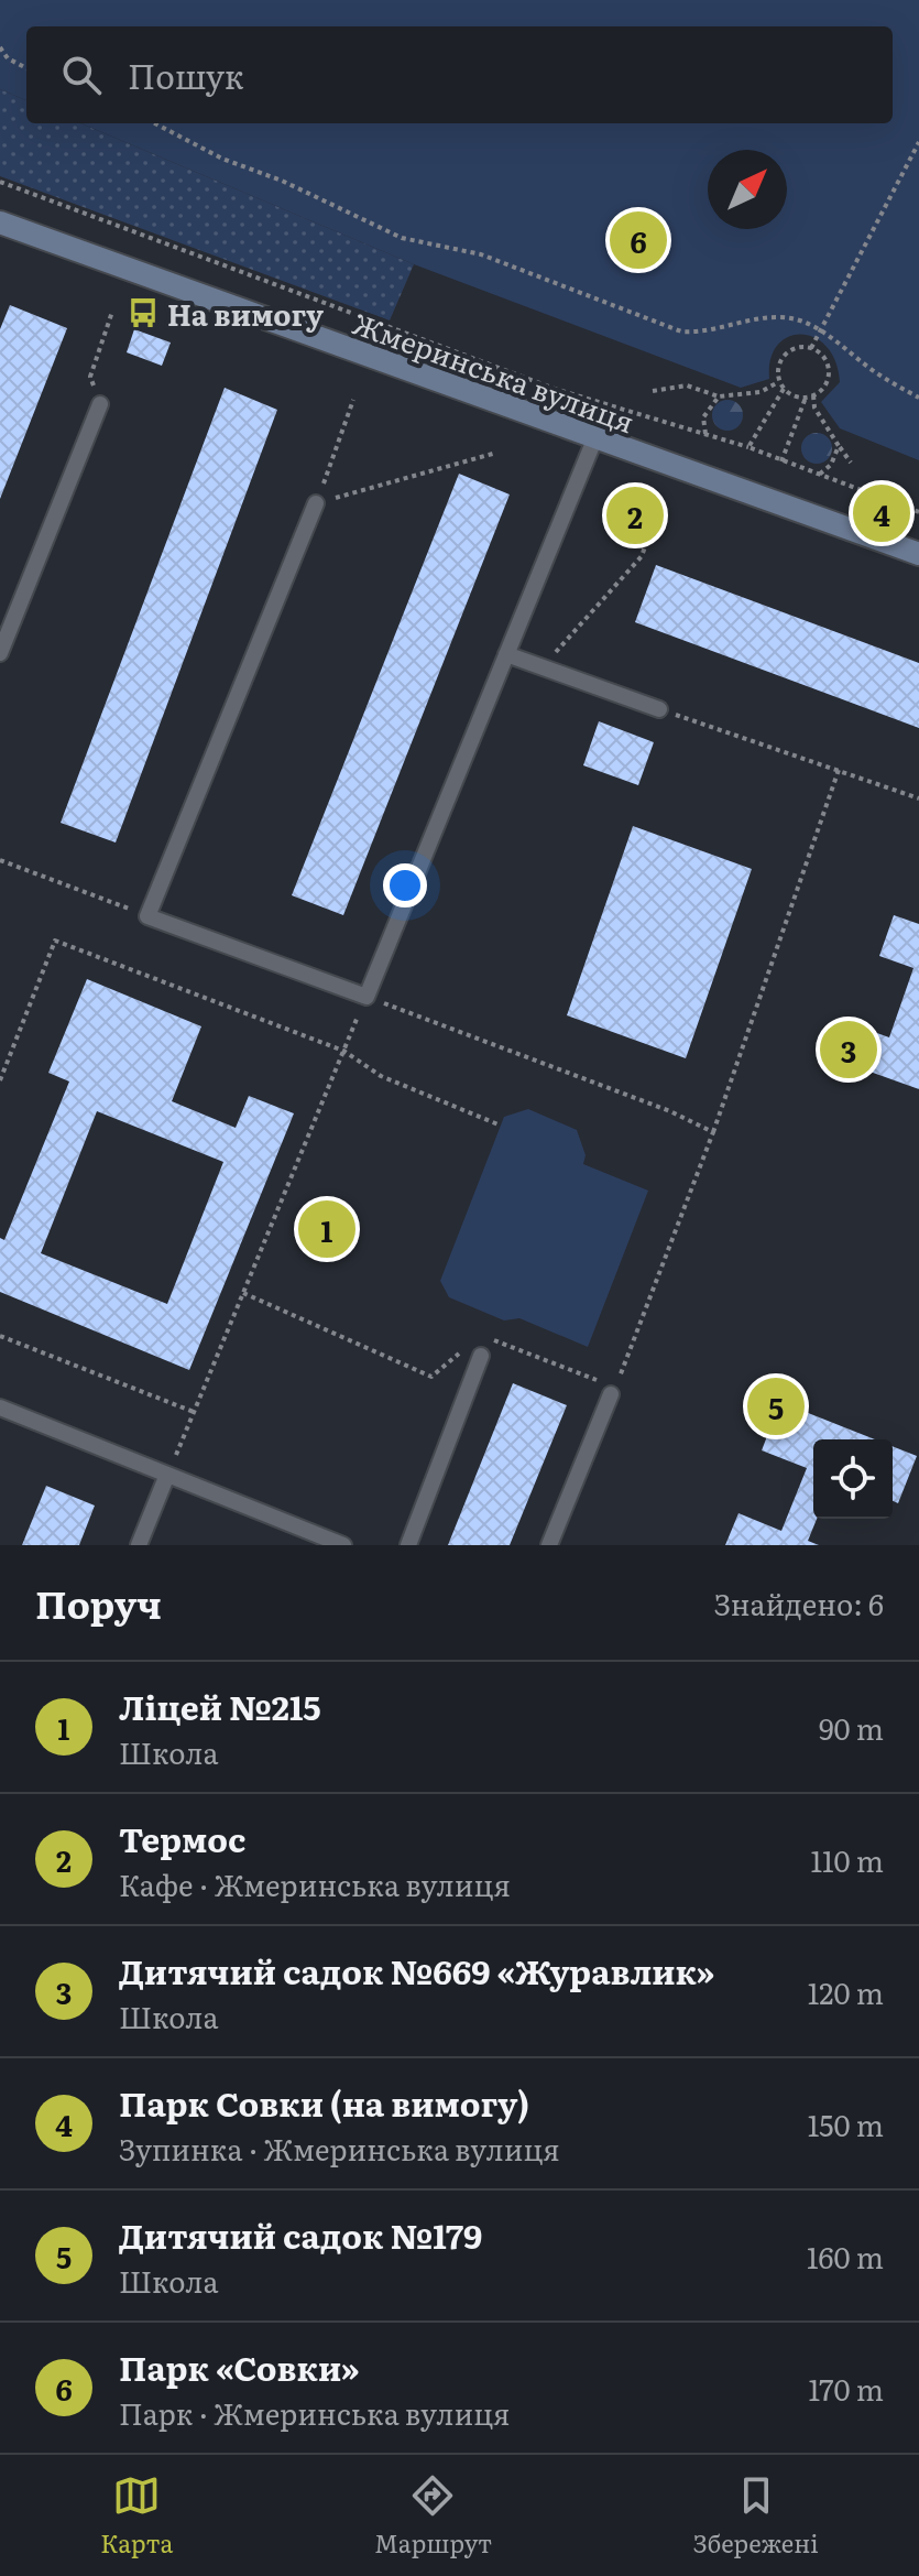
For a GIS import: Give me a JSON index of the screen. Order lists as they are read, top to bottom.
{
  "streets": {
    "main road": ["Жмеринська вулиця"]
  },
  "places": {
    "bus stop": ["На вимогу"]
  },
  "north": "top right",
  "page": {
    "search": "Пошук",
    "pins": [
      "6",
      "4",
      "2",
      "3",
      "1",
      "5"
    ],
    "heading": ["Поруч", "Знайдено: 6"],
    "list": [
      {
        "mark": "1",
        "name": "Ліцей №215",
        "note": "Школа",
        "value": "90 m"
      },
      {
        "mark": "2",
        "name": "Термос",
        "note": "Кафе · Жмеринська вулиця",
        "value": "110 m"
      },
      {
        "mark": "3",
        "name": "Дитячий садок №669 «Журавлик»",
        "note": "Школа",
        "value": "120 m"
      },
      {
        "mark": "4",
        "name": "Парк Совки (на вимогу)",
        "note": "Зупинка · Жмеринська вулиця",
        "value": "150 m"
      },
      {
        "mark": "5",
        "name": "Дитячий садок №179",
        "note": "Школа",
        "value": "160 m"
      },
      {
        "mark": "6",
        "name": "Парк «Совки»",
        "note": "Парк · Жмеринська вулиця",
        "value": "170 m"
      }
    ],
    "nav": ["Карта", "Маршрут", "Збережені"]
  }
}
